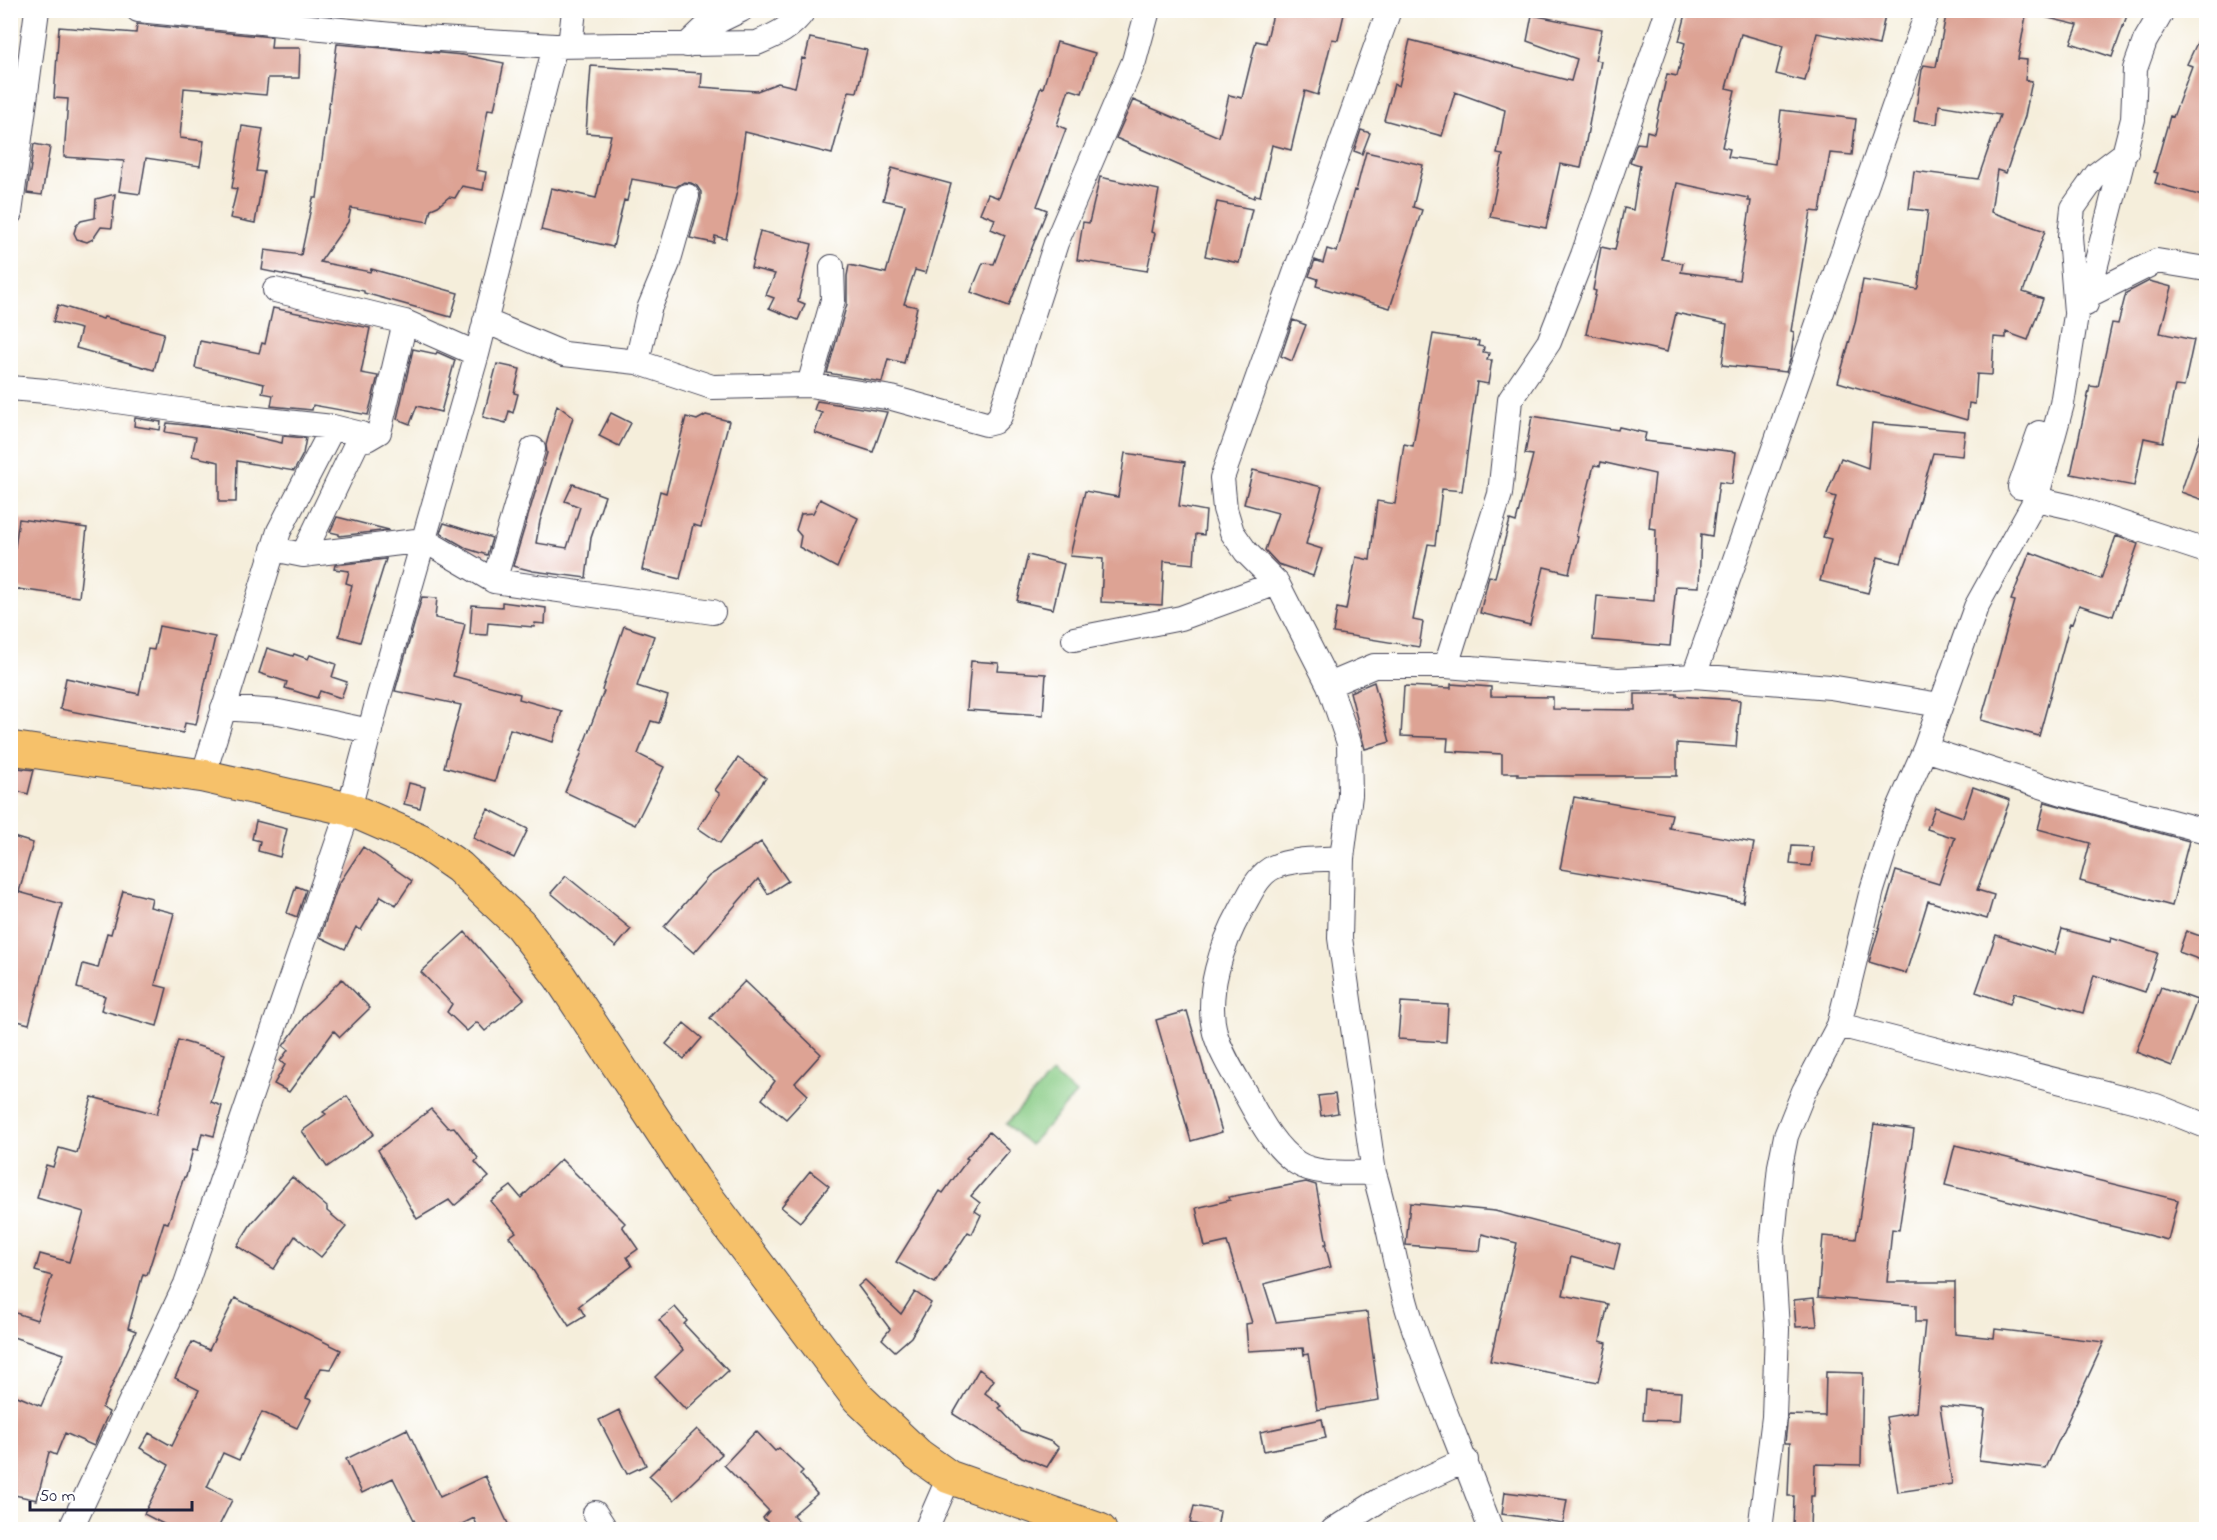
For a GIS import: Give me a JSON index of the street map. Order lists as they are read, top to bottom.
{
  "scale_bar": "50 m"
}
